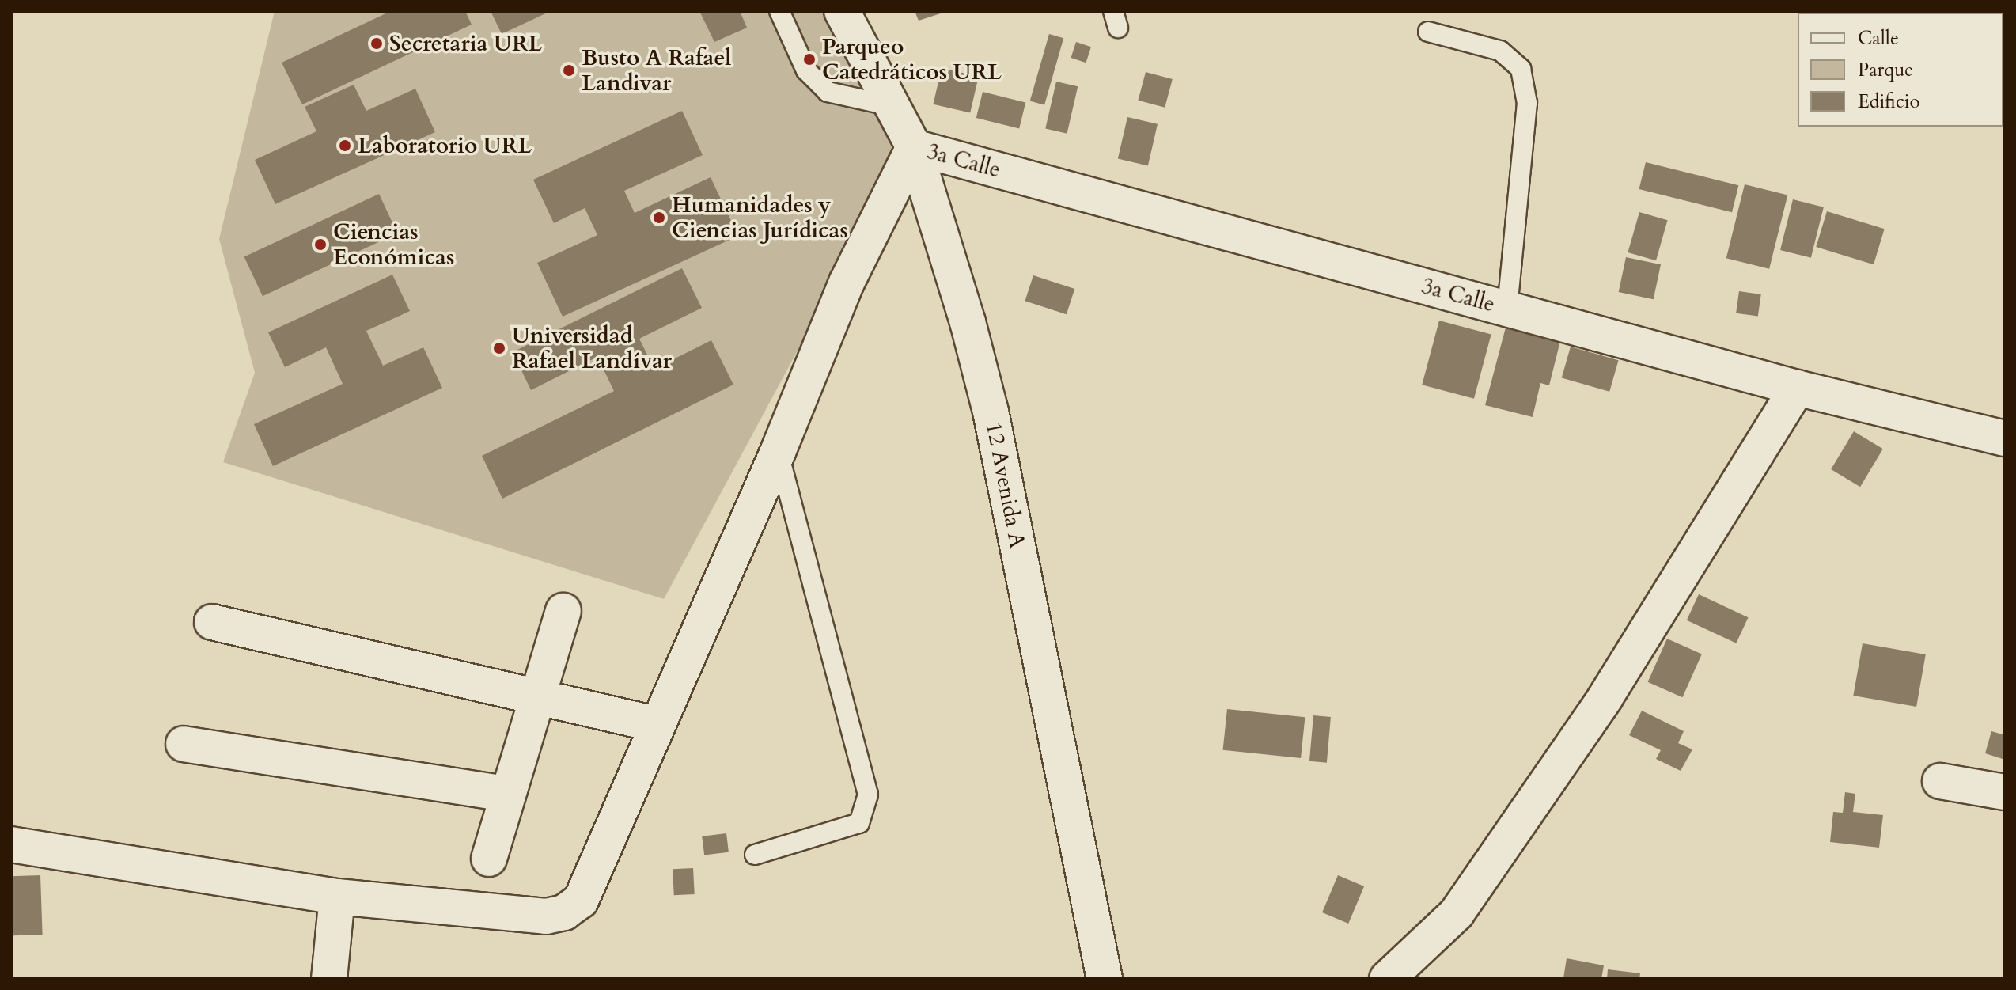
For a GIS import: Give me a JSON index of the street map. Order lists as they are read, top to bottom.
{
  "streets": {
    "street": ["3a Calle", "12 Avenida A"]
  },
  "crossings": [
    ["3a Calle", "12 Avenida A"]
  ],
  "places": [
    "Secretaria URL",
    "Parqueo Catedráticos URL",
    "Busto A Rafael Landivar",
    "Laboratorio URL",
    "Humanidades y Ciencias Jurídicas",
    "Ciencias Económicas",
    "Universidad Rafael Landívar"
  ],
  "legend": ["Calle", "Parque", "Edificio"]
}
